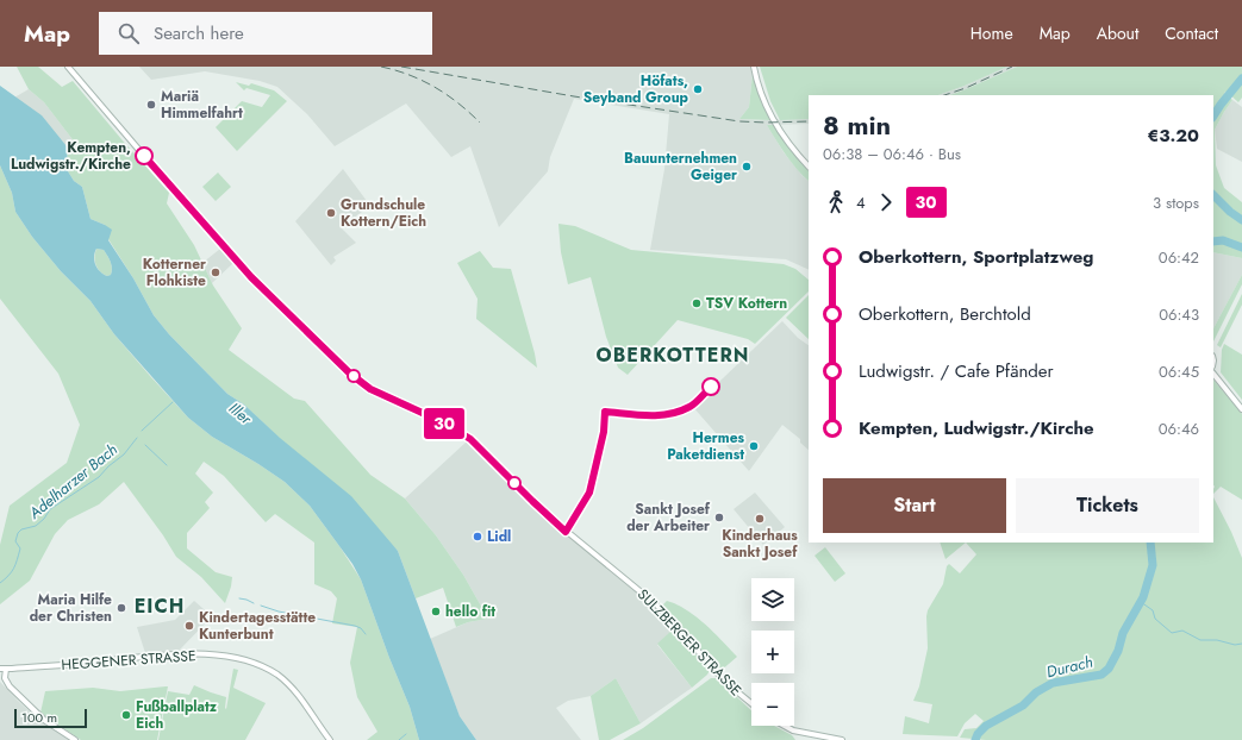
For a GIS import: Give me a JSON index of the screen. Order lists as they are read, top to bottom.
{
  "streets": {
    "street": ["SULZBERGER STRASSE", "HEGGENER STRASSE"]
  },
  "districts": ["OBERKOTTERN", "EICH"],
  "water": ["Iller", "Adelharzer Bach", "Durach"],
  "places": [
    "Höfats, Seyband Group",
    "Mariä Himmelfahrt",
    "Kempten, Ludwigstr./Kirche",
    "Bauunternehmen Geiger",
    "Grundschule Kottern/Eich",
    "Kotterner Flohkiste",
    "TSV Kottern",
    "Hermes Paketdienst",
    "Sankt Josef der Arbeiter",
    "Kinderhaus Sankt Josef",
    "Lidl",
    "Maria Hilfe der Christen",
    "hello fit",
    "Kindertagesstätte Kunterbunt",
    "Fußballplatz Eich"
  ],
  "lines": ["bus line 30"],
  "scale_bar": "100 m",
  "page": {
    "header": "Map",
    "search": "Search here",
    "nav": [
      "Home",
      "Map",
      "About",
      "Contact"
    ],
    "on_map": "30",
    "heading": ["8 min", "06:38 – 06:46 · Bus", "€3.20"],
    "legs": ["4", "30", "3 stops"],
    "list": [
      {
        "name": "Oberkottern, Sportplatzweg",
        "value": "06:42"
      },
      {
        "name": "Oberkottern, Berchtold",
        "value": "06:43"
      },
      {
        "name": "Ludwigstr. / Cafe Pfänder",
        "value": "06:45"
      },
      {
        "name": "Kempten, Ludwigstr./Kirche",
        "value": "06:46"
      }
    ],
    "buttons": ["Start", "Tickets"],
    "map_buttons": ["+", "−"],
    "scale": "100 m"
  }
}
